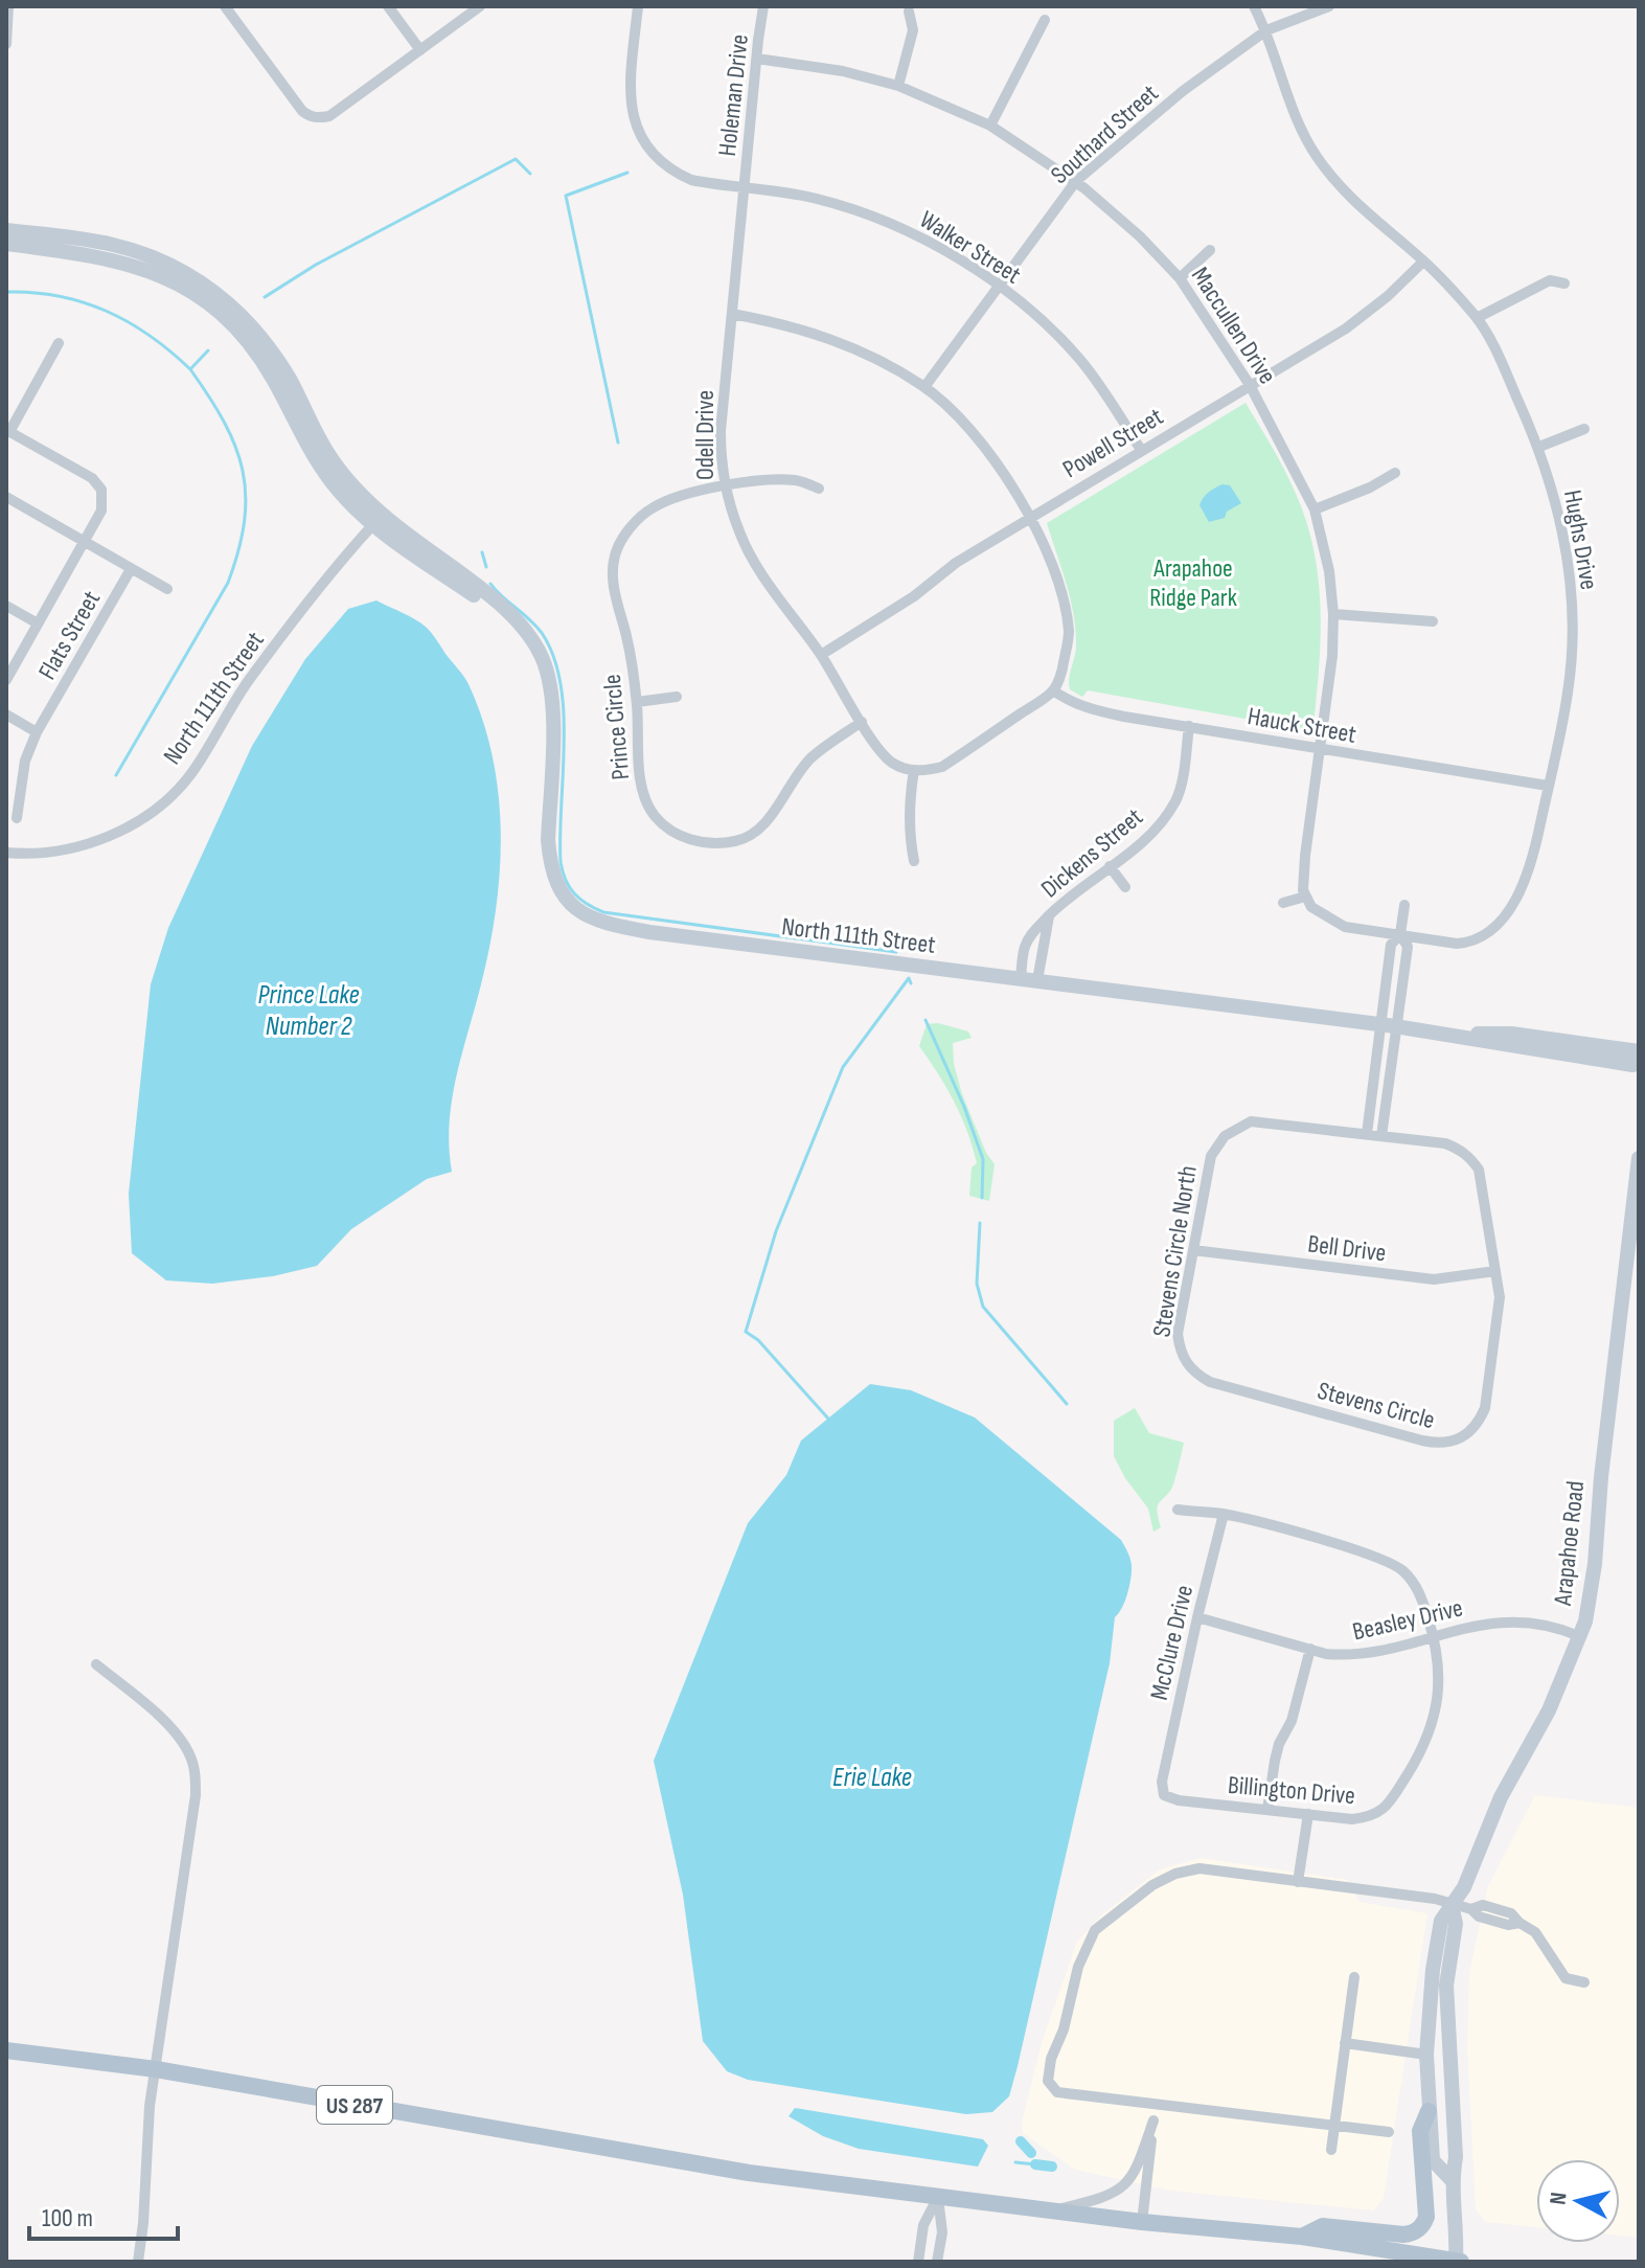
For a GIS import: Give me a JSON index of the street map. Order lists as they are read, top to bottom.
{
  "streets": {
    "main road": ["US 287"],
    "street": [
      "Holeman Drive",
      "Southard Street",
      "Walker Street",
      "Maccullen Drive",
      "Odell Drive",
      "Powell Street",
      "Hughs Drive",
      "Flats Street",
      "North 111th Street",
      "Hauck Street",
      "Prince Circle",
      "Dickens Street",
      "Bell Drive",
      "Stevens Circle North",
      "Stevens Circle",
      "Arapahoe Road",
      "Beasley Drive",
      "McClure Drive",
      "Billington Drive"
    ]
  },
  "crossings": [
    ["Holeman Drive", "Walker Street"],
    ["Holeman Drive", "Maccullen Drive"],
    ["Holeman Drive", "Odell Drive"],
    ["Southard Street", "Walker Street"],
    ["Southard Street", "Maccullen Drive"],
    ["Southard Street", "Hughs Drive"],
    ["Walker Street", "Odell Drive"],
    ["Walker Street", "Powell Street"],
    ["Maccullen Drive", "Powell Street"],
    ["Maccullen Drive", "Hughs Drive"],
    ["Maccullen Drive", "Hauck Street"],
    ["Odell Drive", "Powell Street"],
    ["Odell Drive", "Prince Circle"],
    ["Powell Street", "Hughs Drive"],
    ["Hughs Drive", "Hauck Street"],
    ["North 111th Street", "Dickens Street"],
    ["Hauck Street", "Dickens Street"],
    ["Bell Drive", "Stevens Circle North"],
    ["Bell Drive", "Stevens Circle"],
    ["Stevens Circle North", "Stevens Circle"],
    ["Arapahoe Road", "Beasley Drive"],
    ["Arapahoe Road", "US 287"],
    ["Beasley Drive", "McClure Drive"],
    ["Beasley Drive", "Billington Drive"],
    ["McClure Drive", "Billington Drive"]
  ],
  "water": ["Prince Lake Number 2", "Erie Lake"],
  "parks": ["Arapahoe Ridge Park"],
  "scale_bar": "100 m",
  "north": "left"
}
